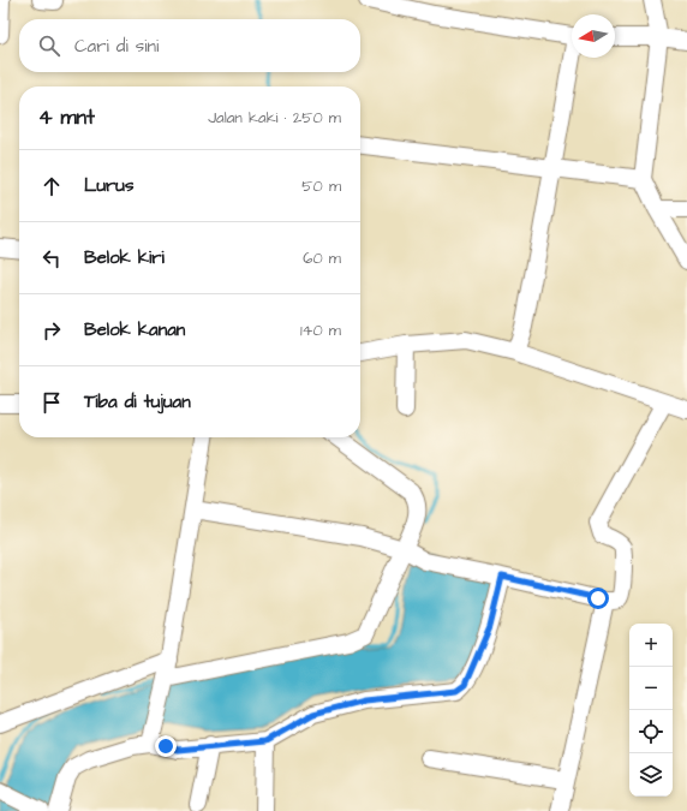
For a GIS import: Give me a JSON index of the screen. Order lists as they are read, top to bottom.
{
  "north": "left",
  "page": {
    "search": "Cari di sini",
    "heading": ["4 mnt", "Jalan kaki · 250 m"],
    "list": [
      ["Lurus", "50 m"],
      ["Belok kiri", "60 m"],
      ["Belok kanan", "140 m"],
      "Tiba di tujuan"
    ],
    "map_buttons": ["+", "−"]
  }
}
